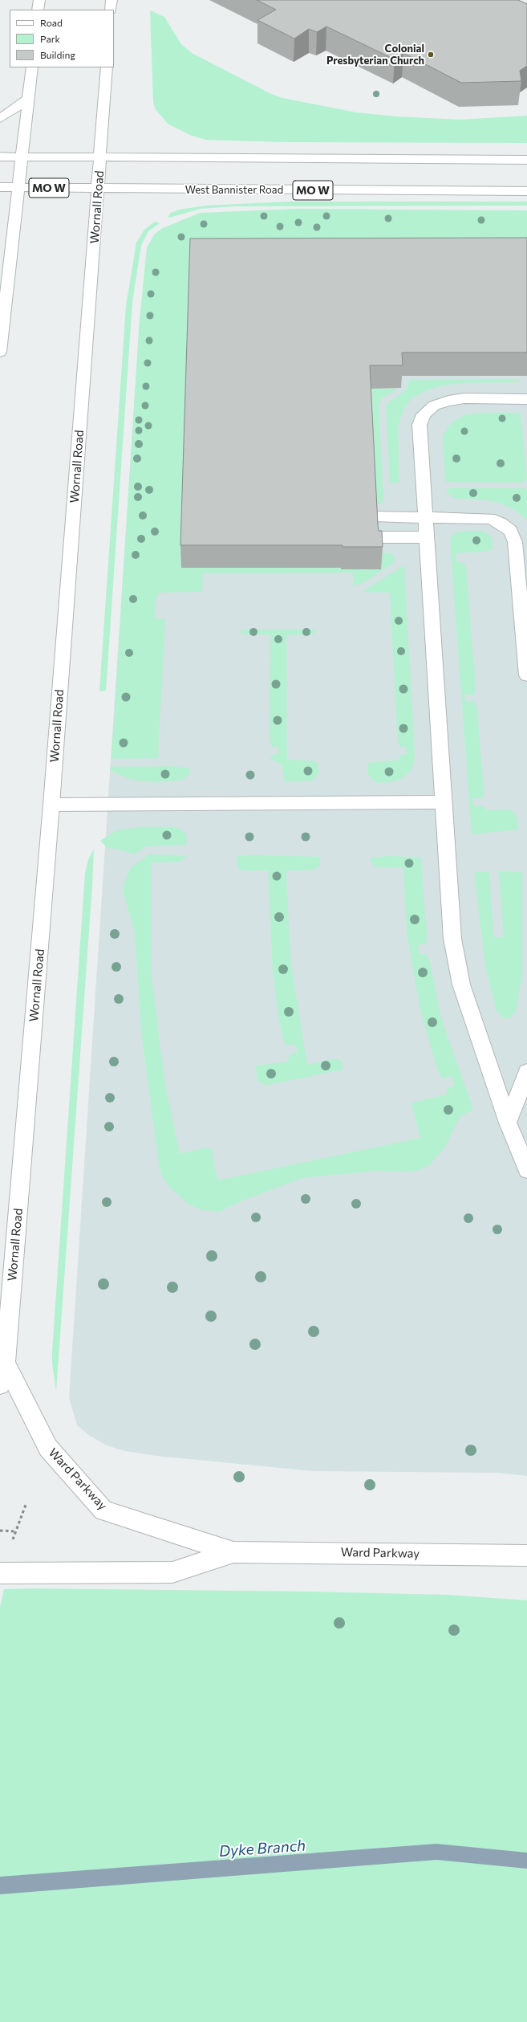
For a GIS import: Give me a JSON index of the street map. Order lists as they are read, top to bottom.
{
  "streets": {
    "main road": [
      "MO W",
      "West Bannister Road",
      "Wornall Road",
      "Ward Parkway"
    ]
  },
  "crossings": [
    ["West Bannister Road", "Wornall Road"],
    ["Wornall Road", "Ward Parkway"]
  ],
  "water": ["Dyke Branch"],
  "places": ["Colonial Presbyterian Church"],
  "legend": ["Road", "Park", "Building"]
}
